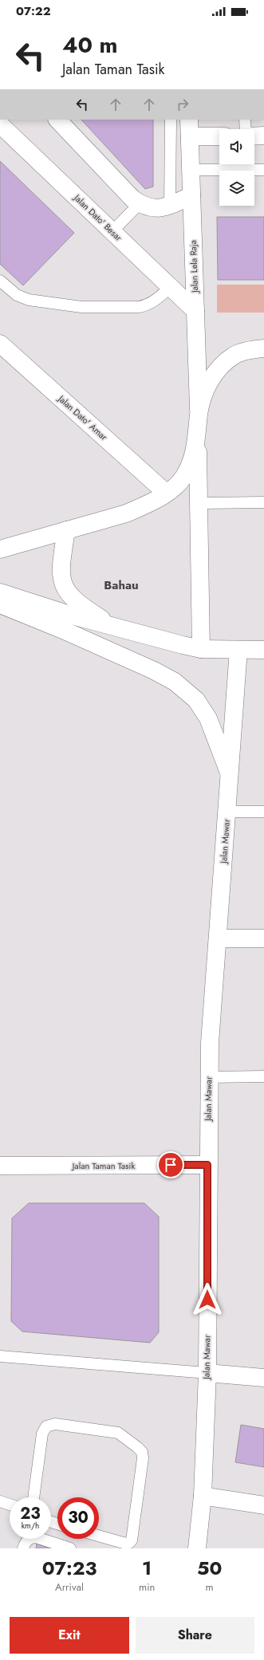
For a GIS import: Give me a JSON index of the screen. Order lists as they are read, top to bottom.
{
  "streets": {
    "street": [
      "Jalan Dato' Besar",
      "Jalan Lela Raja",
      "Jalan Dato' Amar",
      "Jalan Mawar",
      "Jalan Taman Tasik"
    ]
  },
  "crossings": [
    ["Jalan Dato' Besar", "Jalan Lela Raja"],
    ["Jalan Mawar", "Jalan Taman Tasik"]
  ],
  "districts": ["Bahau"],
  "page": {
    "status": "07:22",
    "turn": ["40 m", "Jalan Taman Tasik"],
    "speed": "23 km/h",
    "limit": "30",
    "eta": [
      "07:23",
      "Arrival",
      "1",
      "min",
      "50",
      "m"
    ],
    "buttons": ["Exit", "Share"]
  }
}
